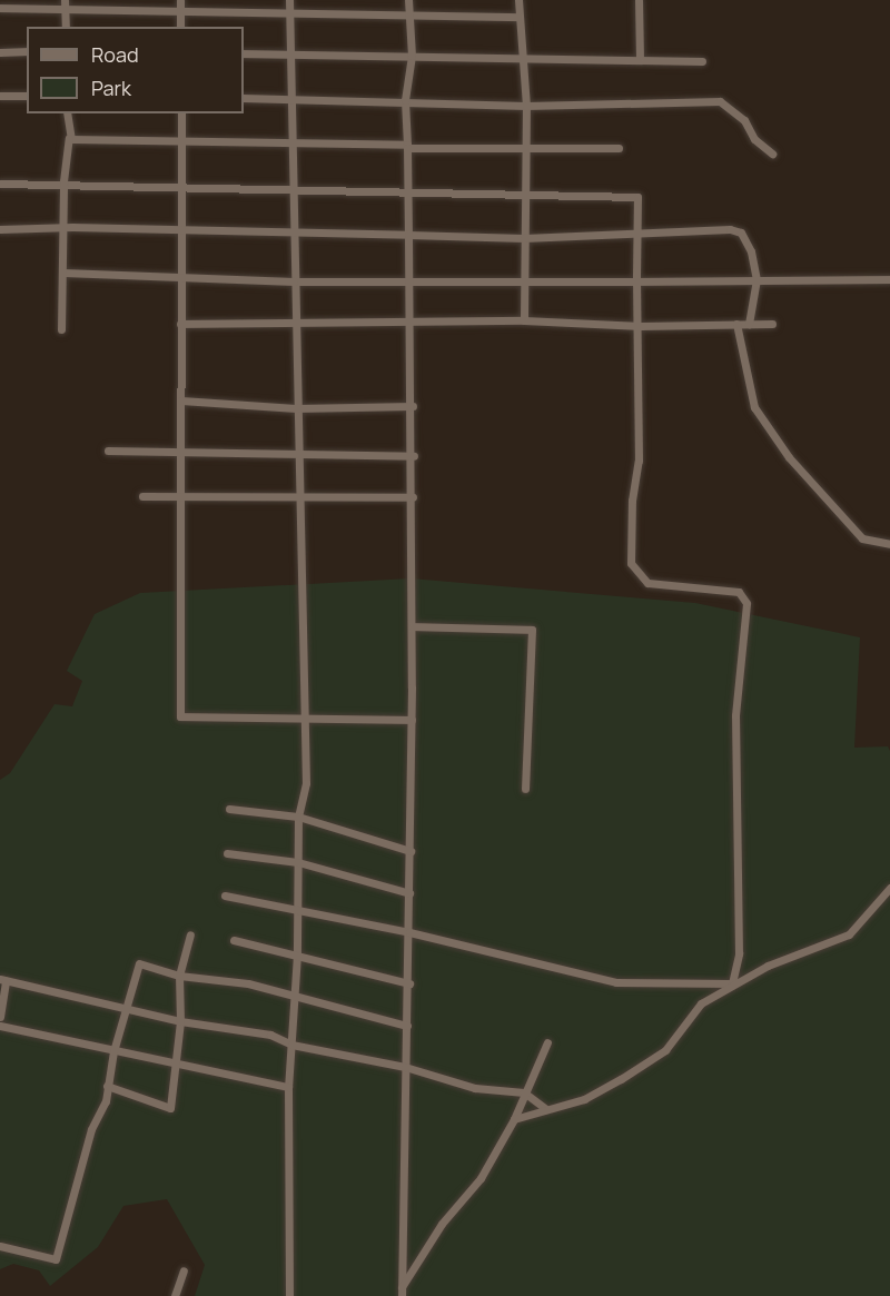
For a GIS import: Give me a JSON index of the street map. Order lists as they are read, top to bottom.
{
  "legend": ["Road", "Park"]
}
